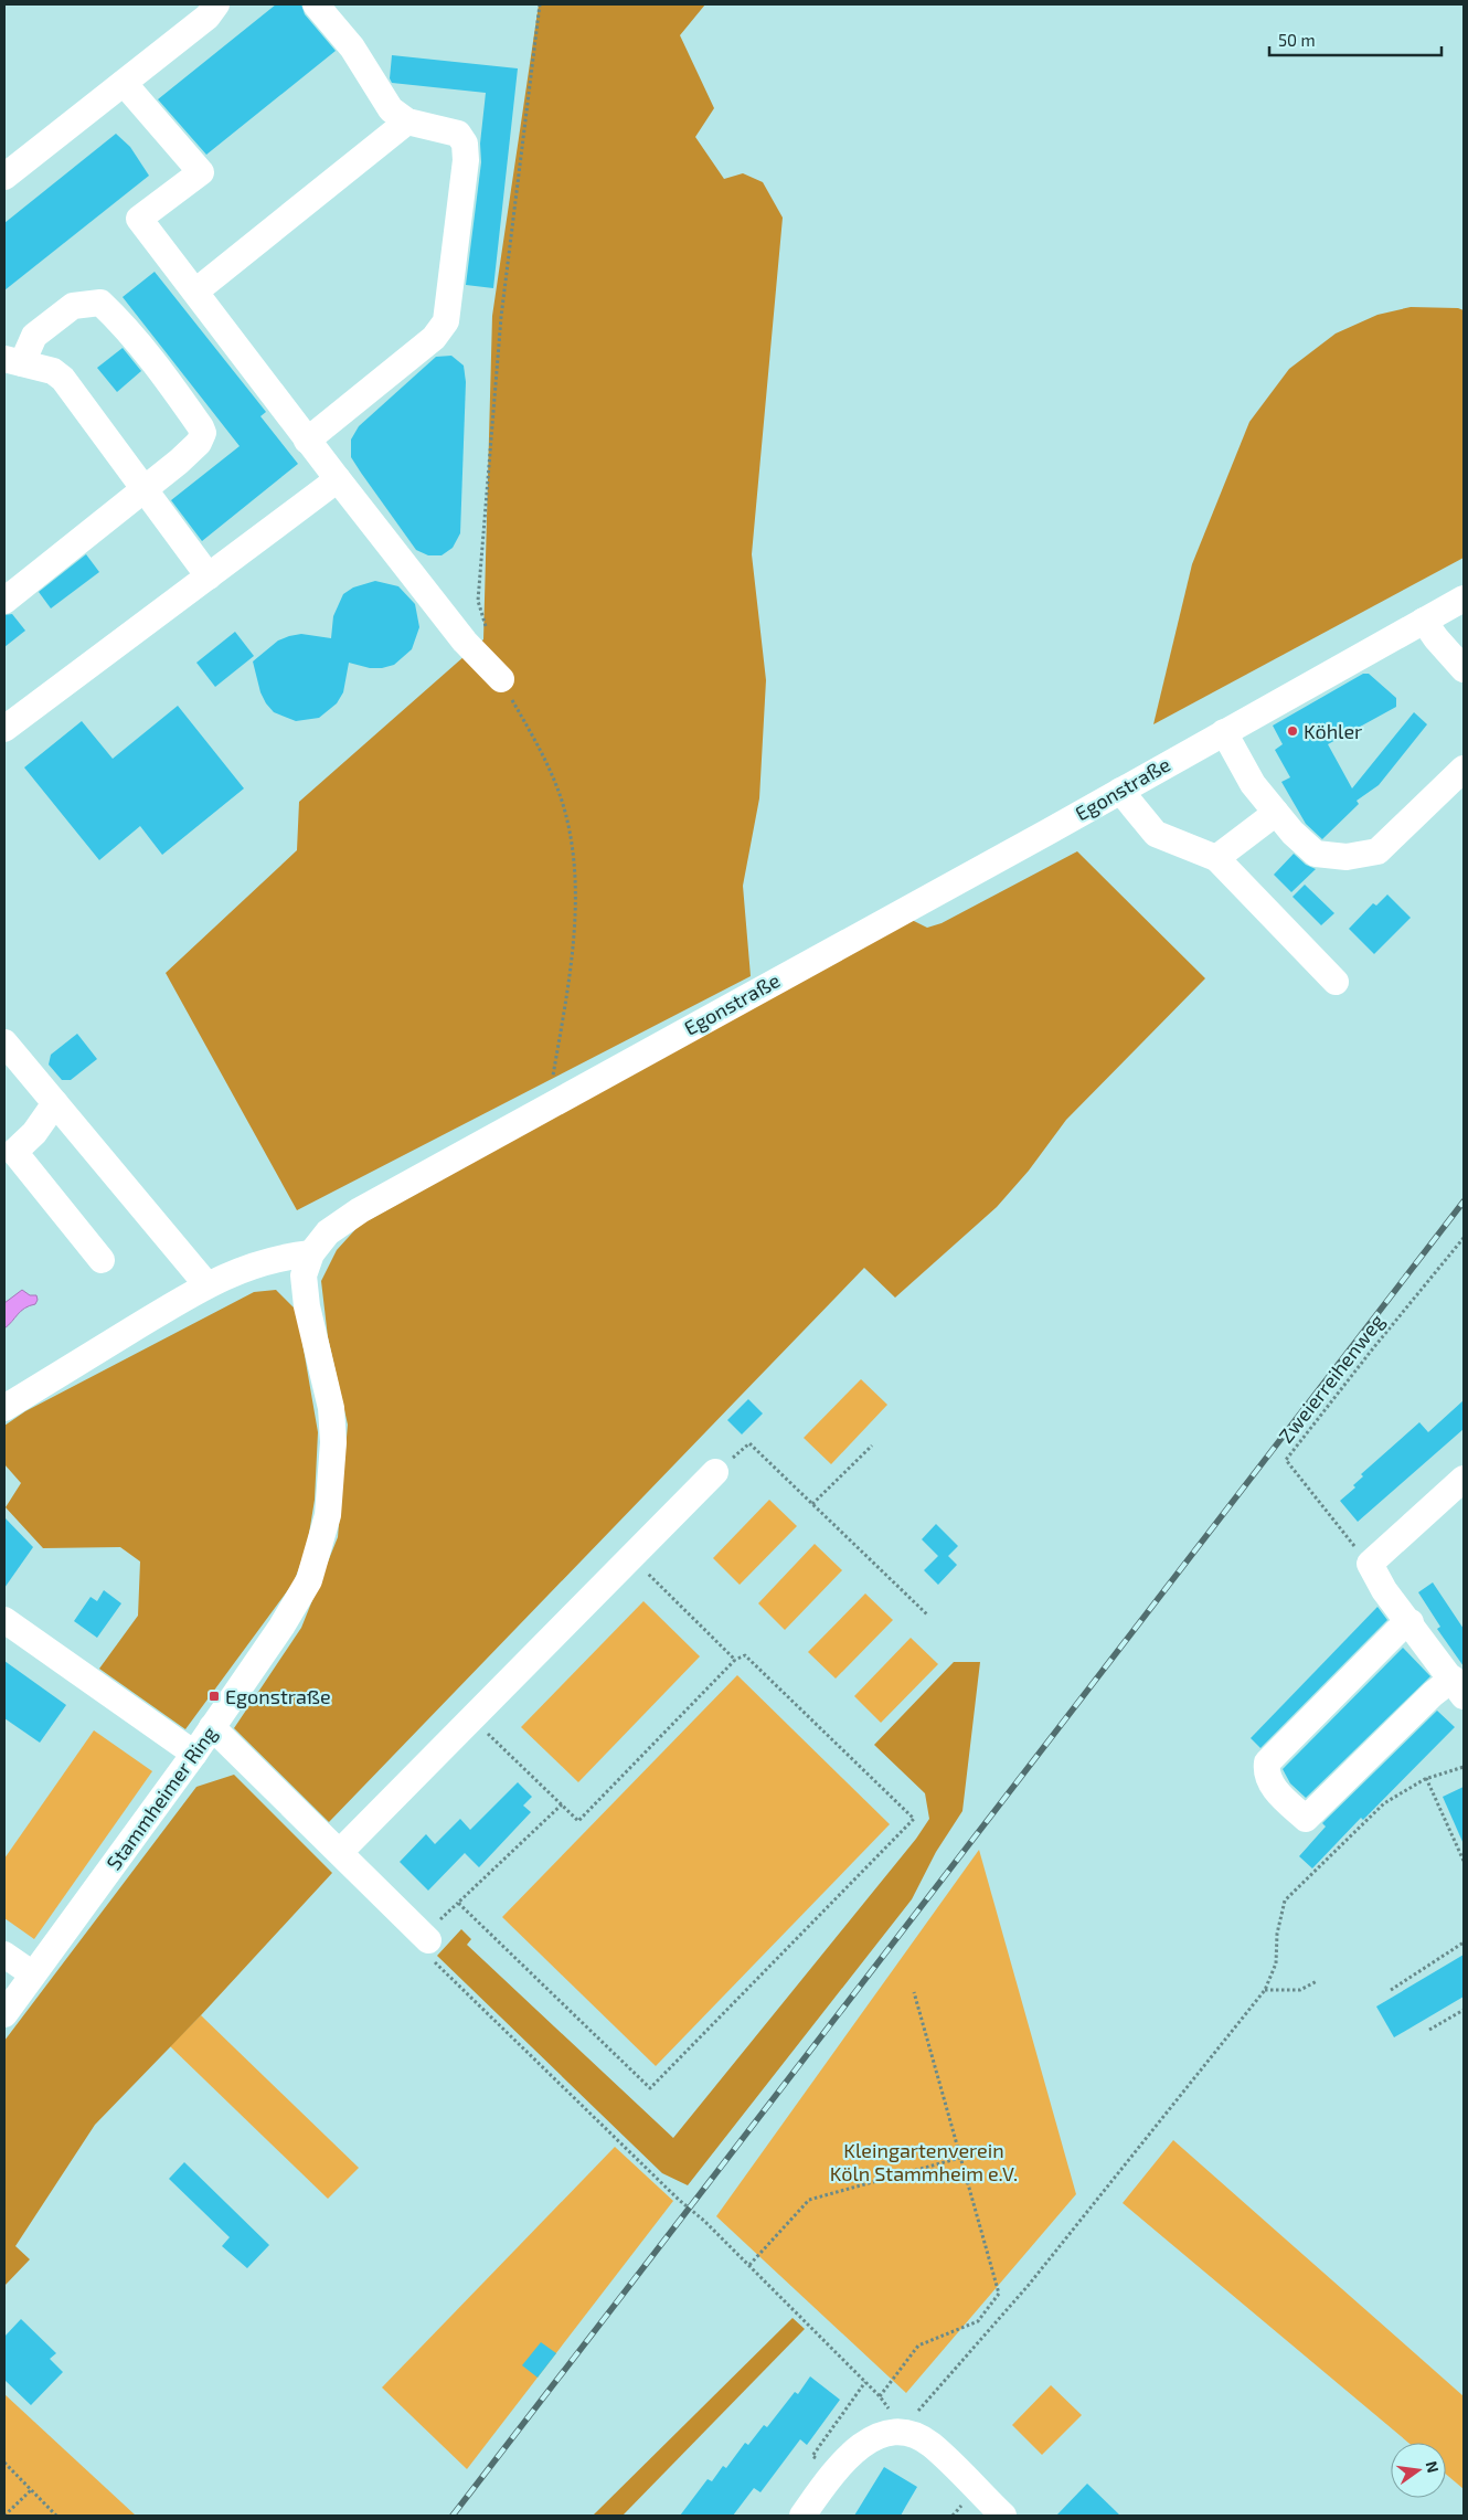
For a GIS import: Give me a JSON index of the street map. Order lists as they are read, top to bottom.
{
  "streets": {
    "street": ["Egonstraße", "Stammheimer Ring"],
    "path": ["Zweierreihenweg"]
  },
  "crossings": [
    ["Egonstraße", "Stammheimer Ring"]
  ],
  "parks": ["Kleingartenverein Köln Stammheim e.V."],
  "places": {
    "other": ["Köhler"],
    "transit": ["Egonstraße"]
  },
  "scale_bar": "50 m",
  "north": "right"
}
